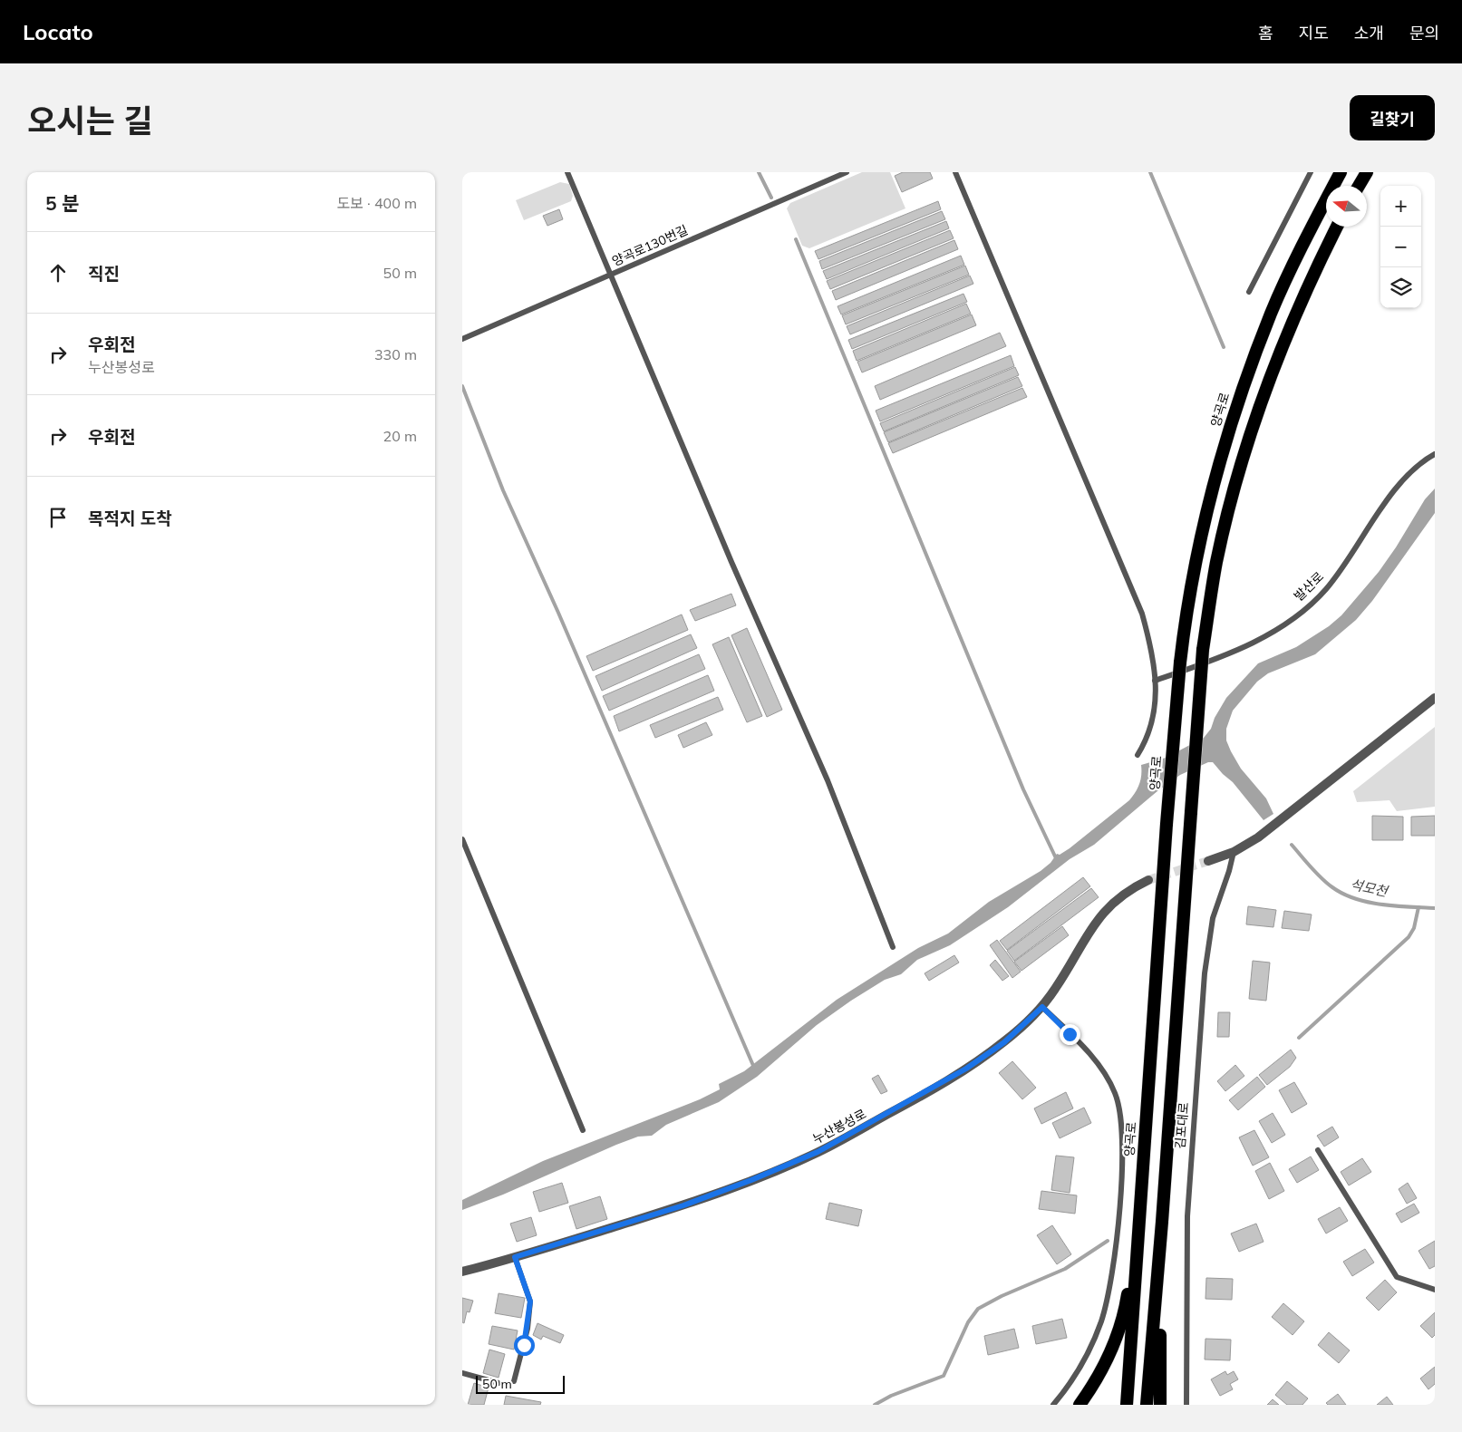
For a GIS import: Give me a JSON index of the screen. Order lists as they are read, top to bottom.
{
  "streets": {
    "highway": ["양곡로"],
    "street": ["누산봉성로"],
    "lane": ["양곡로130번길", "발산로", "김포대로"]
  },
  "water": ["석모천"],
  "scale_bar": "50 m",
  "north": "left",
  "page": {
    "header": "Locato",
    "nav": [
      "홈",
      "지도",
      "소개",
      "문의"
    ],
    "title": "오시는 길",
    "buttons": "길찾기",
    "heading": ["5 분", "도보 · 400 m"],
    "map_buttons": ["+", "−"],
    "list": [
      ["직진", "50 m"],
      ["우회전", "누산봉성로", "330 m"],
      ["우회전", "20 m"],
      "목적지 도착"
    ],
    "scale": "50 m"
  }
}
